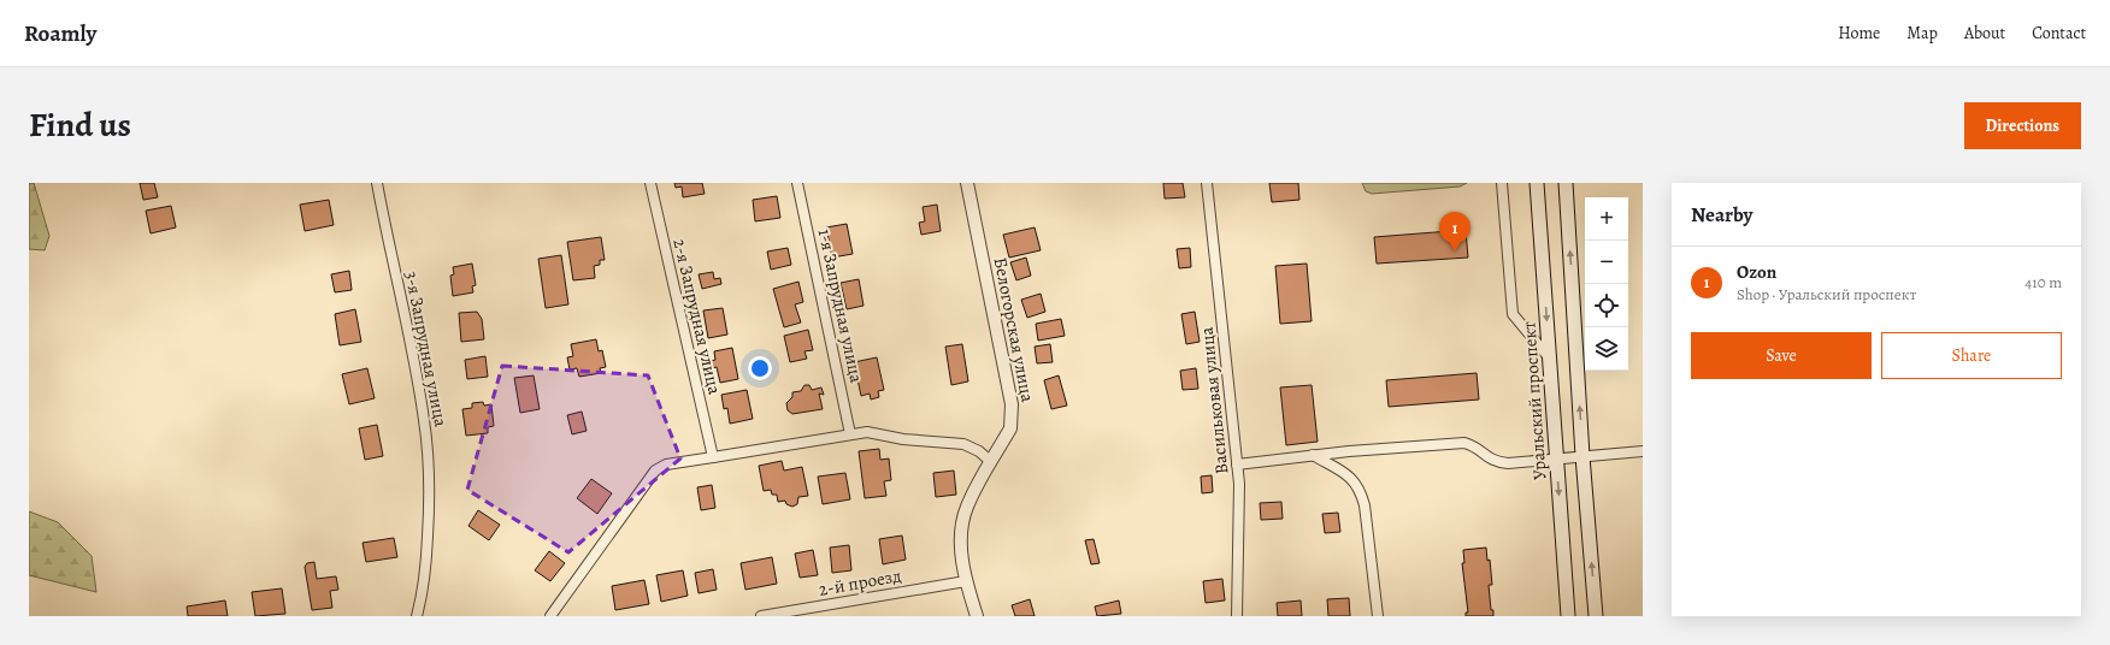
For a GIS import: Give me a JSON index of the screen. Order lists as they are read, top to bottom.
{
  "streets": {
    "main road": ["Уральский проспект"],
    "street": [
      "1-я Запрудная улица",
      "2-я Запрудная улица",
      "Белогорская улица",
      "3-я Запрудная улица",
      "Васильковая улица",
      "2-й проезд"
    ]
  },
  "crossings": [
    ["Белогорская улица", "2-й проезд"]
  ],
  "page": {
    "header": "Roamly",
    "nav": [
      "Home",
      "Map",
      "About",
      "Contact"
    ],
    "title": "Find us",
    "buttons": [
      "Directions",
      ["Save", "Share"]
    ],
    "heading": "Nearby",
    "map_buttons": ["+", "−"],
    "pins": "1",
    "list": [
      {
        "mark": "1",
        "name": "Ozon",
        "note": "Shop · Уральский проспект",
        "value": "410 m"
      }
    ]
  }
}
